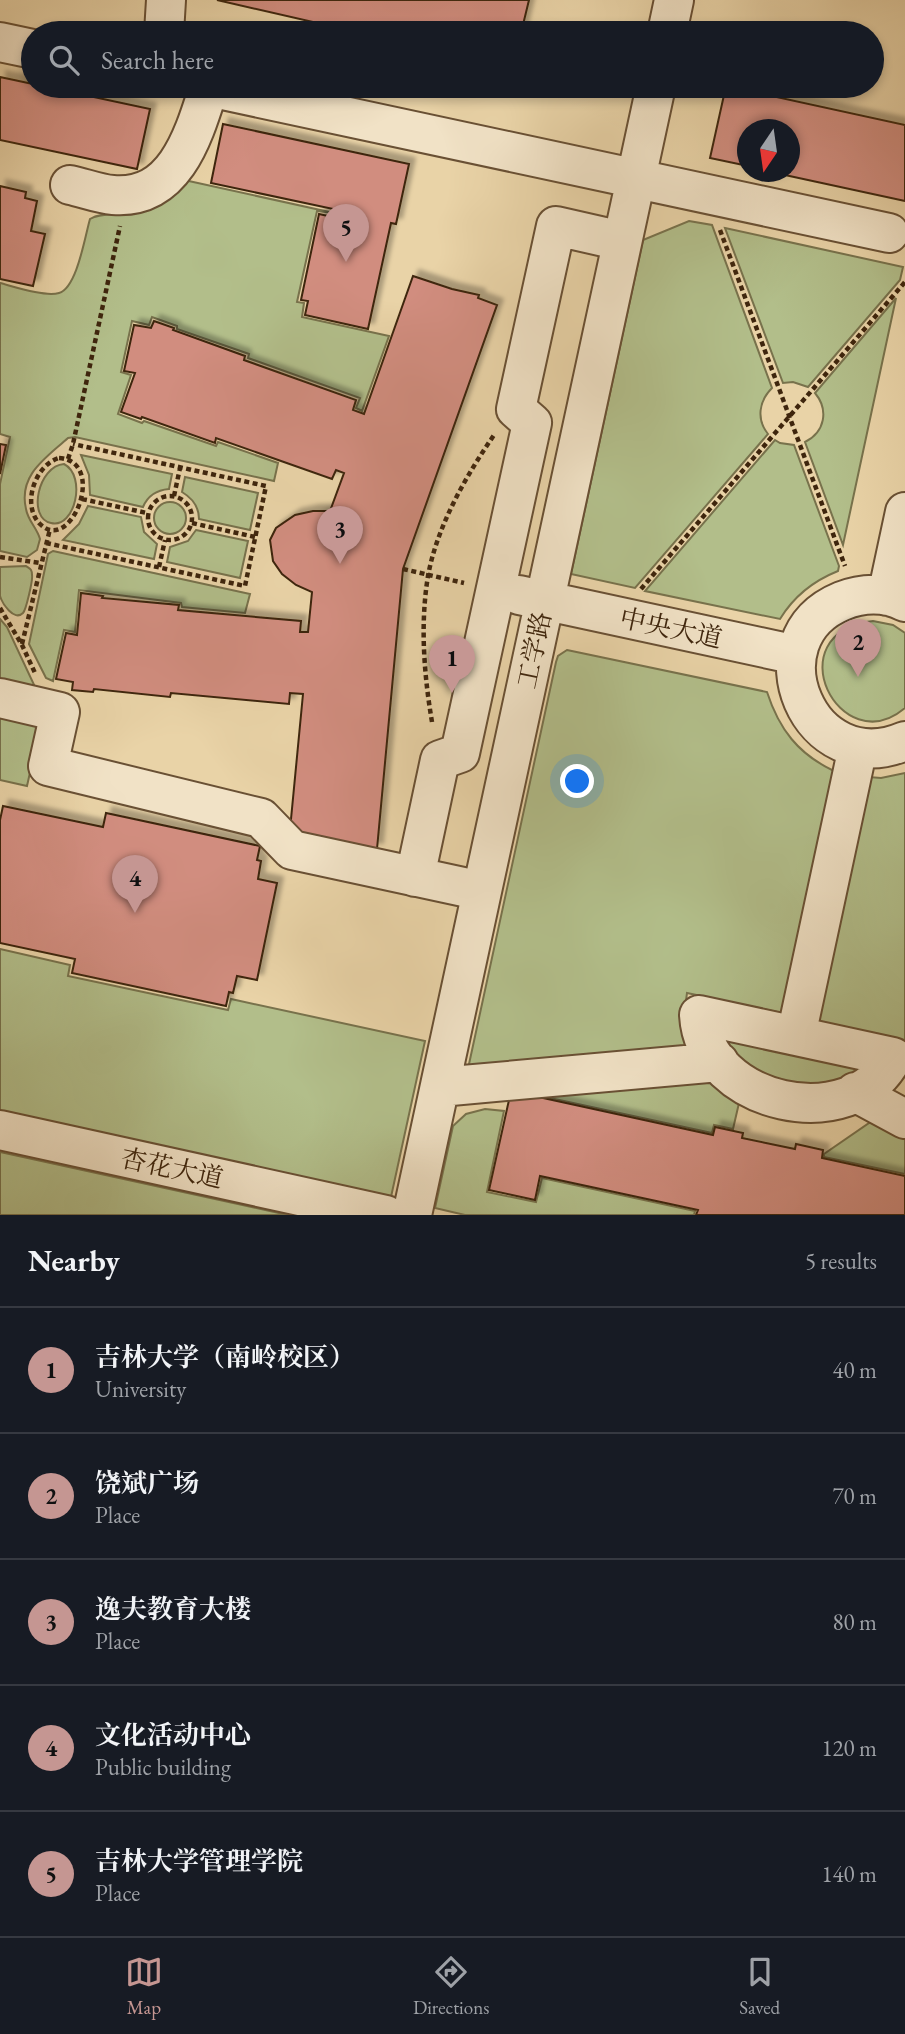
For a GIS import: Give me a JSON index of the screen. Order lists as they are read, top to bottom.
{
  "streets": {
    "lane": ["中央大道", "工学路", "杏花大道"]
  },
  "crossings": [
    ["中央大道", "工学路"]
  ],
  "north": "bottom",
  "page": {
    "search": "Search here",
    "pins": [
      "5",
      "3",
      "2",
      "1",
      "4"
    ],
    "heading": ["Nearby", "5 results"],
    "list": [
      {
        "mark": "1",
        "name": "吉林大学（南岭校区）",
        "note": "University",
        "value": "40 m"
      },
      {
        "mark": "2",
        "name": "饶斌广场",
        "note": "Place",
        "value": "70 m"
      },
      {
        "mark": "3",
        "name": "逸夫教育大楼",
        "note": "Place",
        "value": "80 m"
      },
      {
        "mark": "4",
        "name": "文化活动中心",
        "note": "Public building",
        "value": "120 m"
      },
      {
        "mark": "5",
        "name": "吉林大学管理学院",
        "note": "Place",
        "value": "140 m"
      }
    ],
    "nav": ["Map", "Directions", "Saved"]
  }
}
